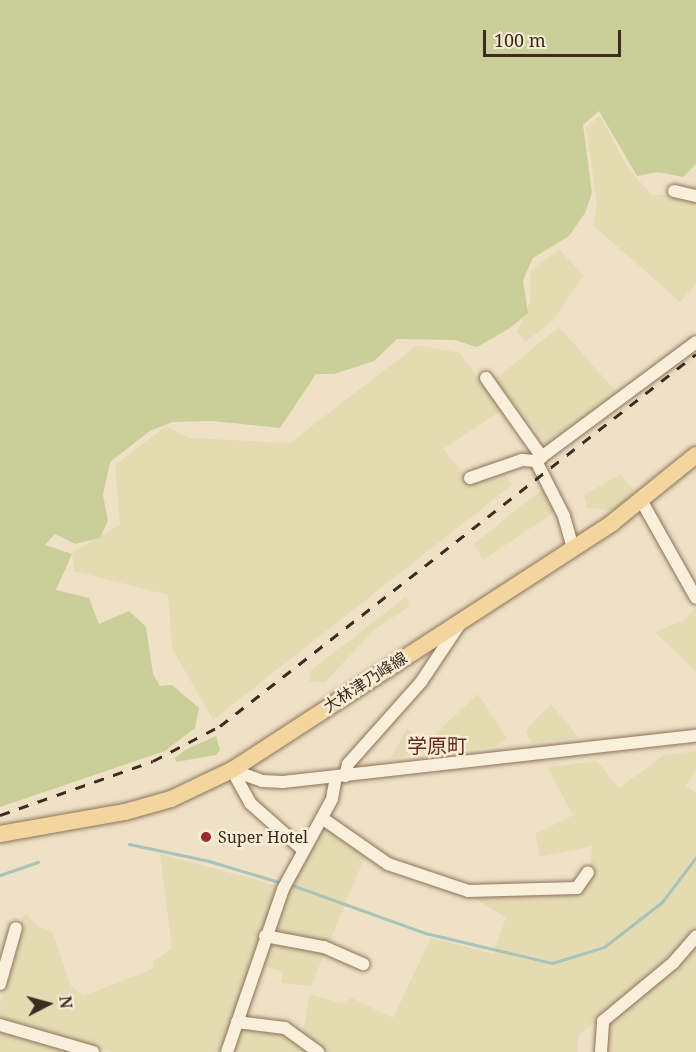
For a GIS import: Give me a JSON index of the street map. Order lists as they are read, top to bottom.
{
  "streets": {
    "main road": ["大林津乃峰線"]
  },
  "districts": ["学原町"],
  "places": ["Super Hotel"],
  "scale_bar": "100 m",
  "north": "right"
}
